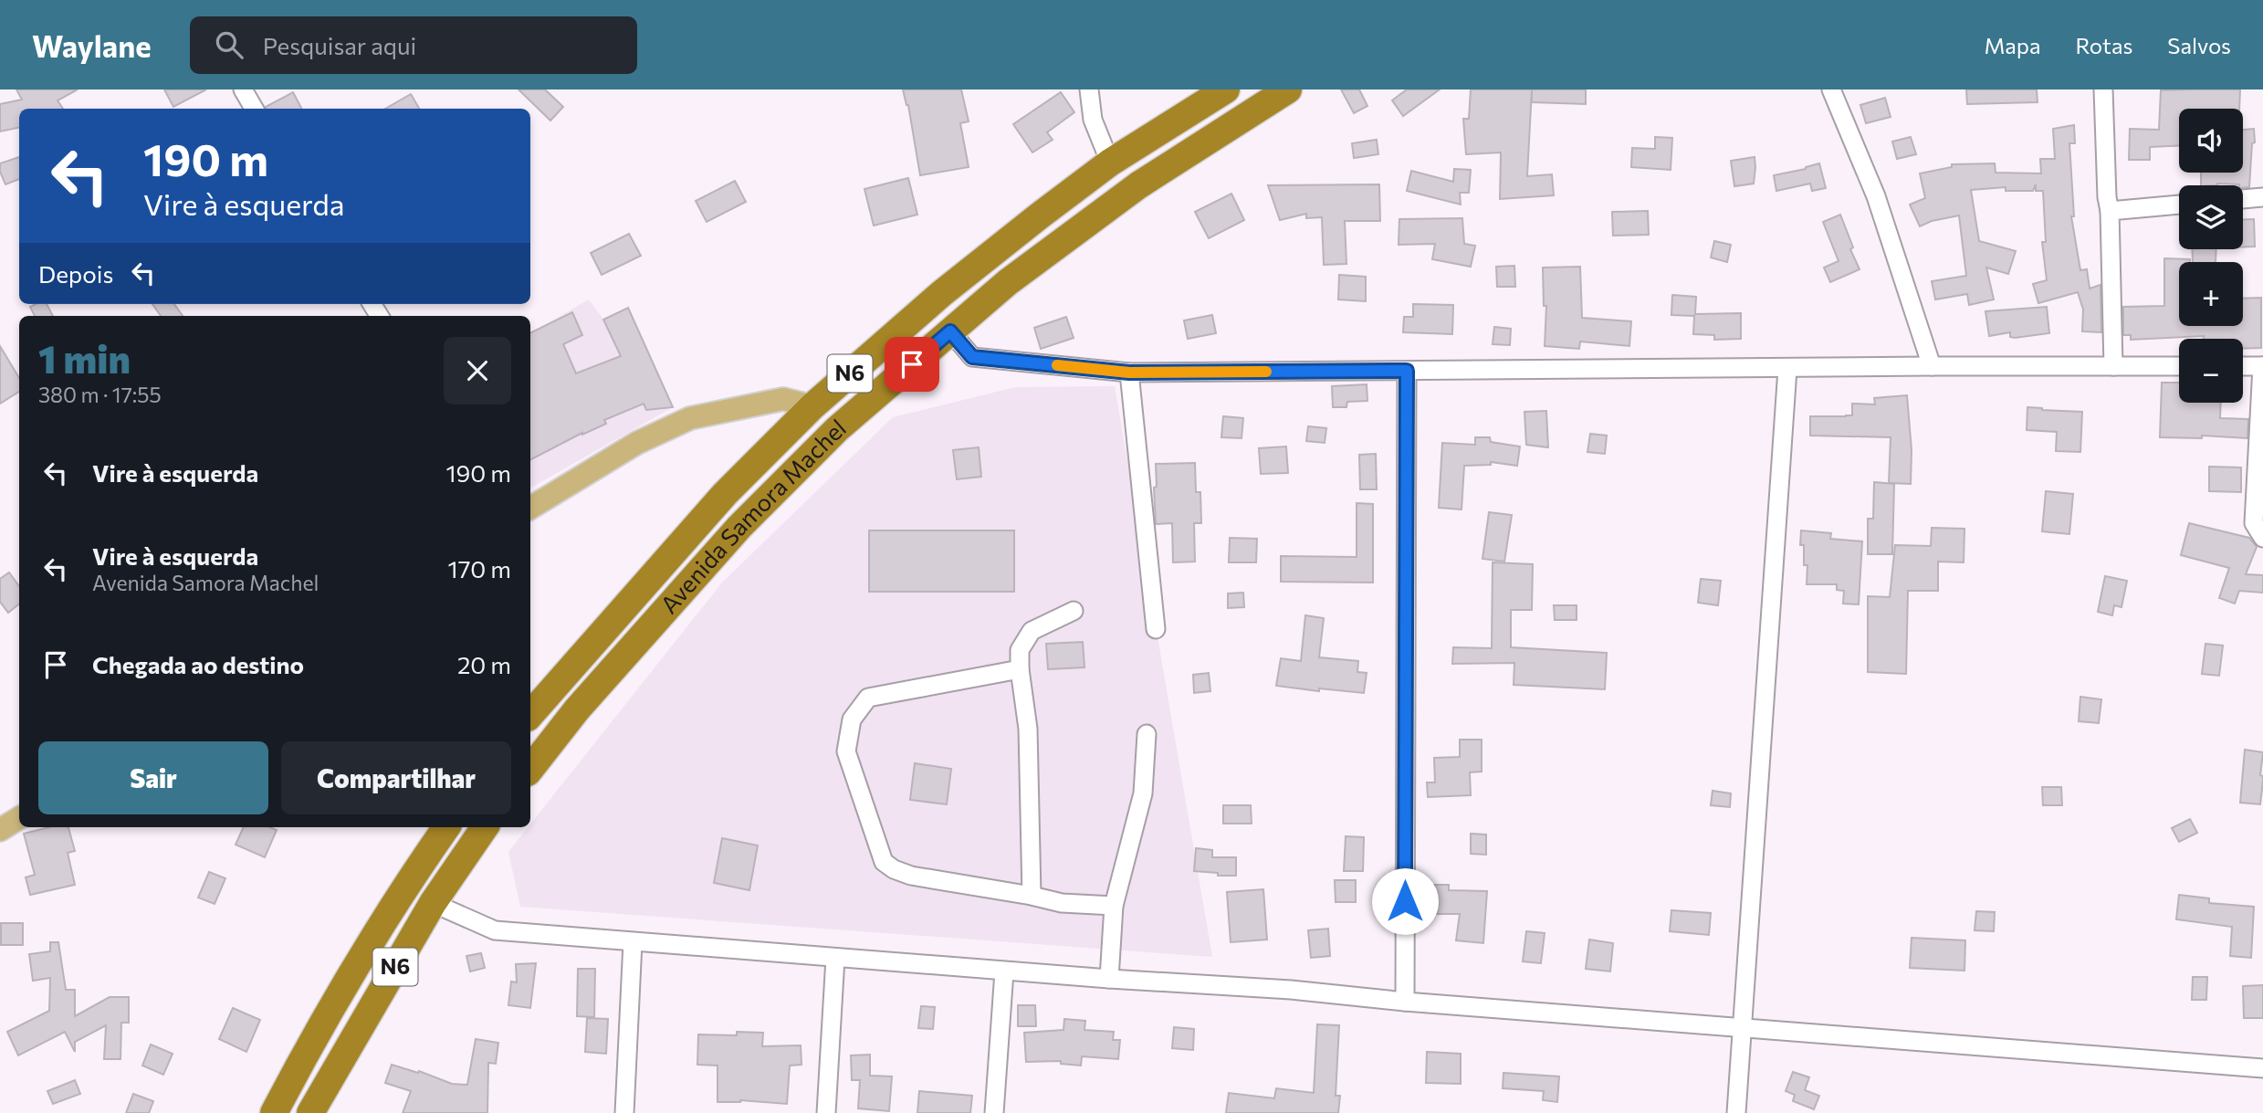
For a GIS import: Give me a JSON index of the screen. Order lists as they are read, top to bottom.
{
  "streets": {
    "highway": ["N6", "Avenida Samora Machel"]
  },
  "page": {
    "header": "Waylane",
    "search": "Pesquisar aqui",
    "nav": ["Mapa", "Rotas", "Salvos"],
    "map_buttons": ["+", "−"],
    "turn": ["190 m", "Vire à esquerda"],
    "then": "Depois",
    "heading": ["1 min", "380 m · 17:55"],
    "list": [
      {
        "name": "Vire à esquerda",
        "value": "190 m"
      },
      {
        "name": "Vire à esquerda",
        "note": "Avenida Samora Machel",
        "value": "170 m"
      },
      {
        "name": "Chegada ao destino",
        "value": "20 m"
      }
    ],
    "buttons": ["Sair", "Compartilhar"]
  }
}
